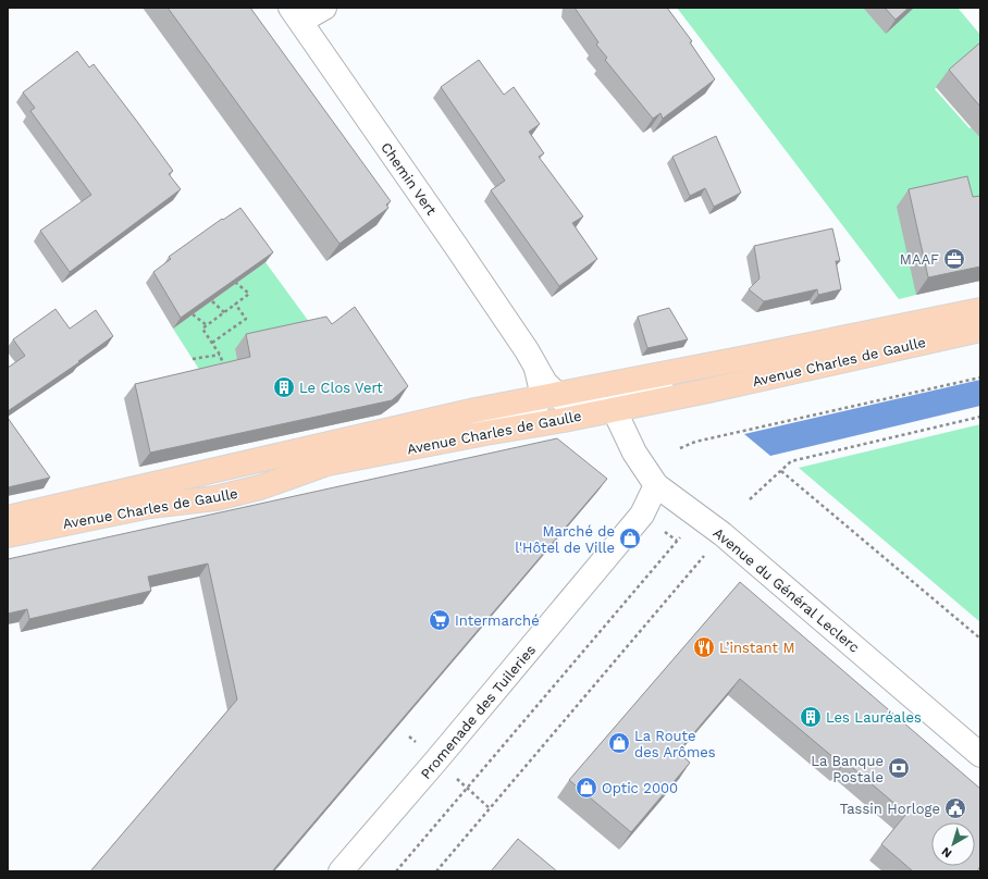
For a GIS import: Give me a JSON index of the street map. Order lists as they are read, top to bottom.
{
  "streets": {
    "main road": ["Avenue Charles de Gaulle"],
    "street": ["Chemin Vert", "Avenue du Général Leclerc", "Promenade des Tuileries"]
  },
  "crossings": [
    ["Chemin Vert", "Avenue Charles de Gaulle"],
    ["Avenue Charles de Gaulle", "Avenue du Général Leclerc"],
    ["Avenue du Général Leclerc", "Promenade des Tuileries"]
  ],
  "places": {
    "office": ["MAAF"],
    "building": ["Le Clos Vert", "Les Lauréales"],
    "shop": ["Marché de l'Hôtel de Ville", "La Route des Arômes", "Optic 2000"],
    "supermarket": ["Intermarché"],
    "restaurant": ["L’instant M"],
    "bank": ["La Banque Postale"],
    "public building": ["Tassin Horloge"]
  },
  "north": "bottom left"
}
